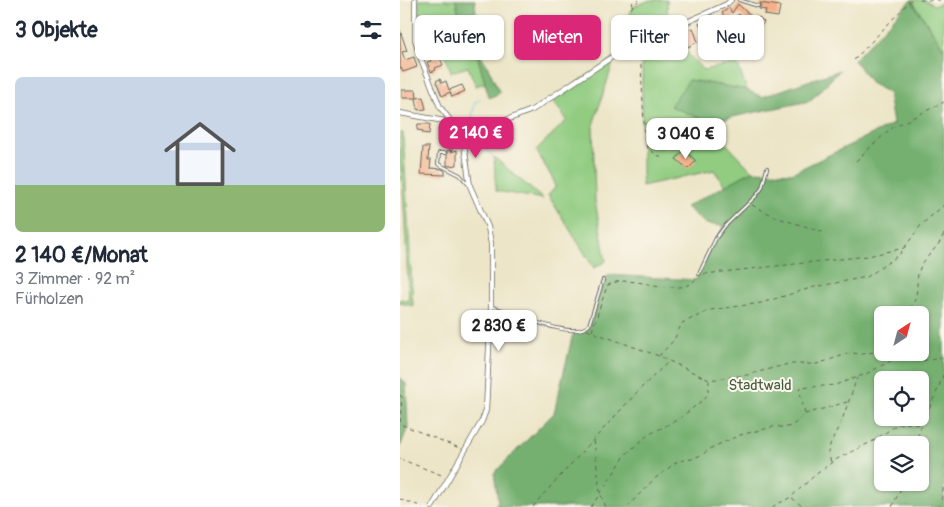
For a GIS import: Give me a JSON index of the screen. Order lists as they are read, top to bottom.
{
  "parks": ["Stadtwald"],
  "north": "top right",
  "page": {
    "heading": "3 Objekte",
    "chip": [
      "Kaufen",
      "Mieten",
      "Filter",
      "Neu"
    ],
    "list": [
      {
        "name": "2 140 €/Monat",
        "note": "3 Zimmer · 92 m² · Fürholzen"
      }
    ],
    "price": ["2 140 €", "3 040 €", "2 830 €"]
  }
}
